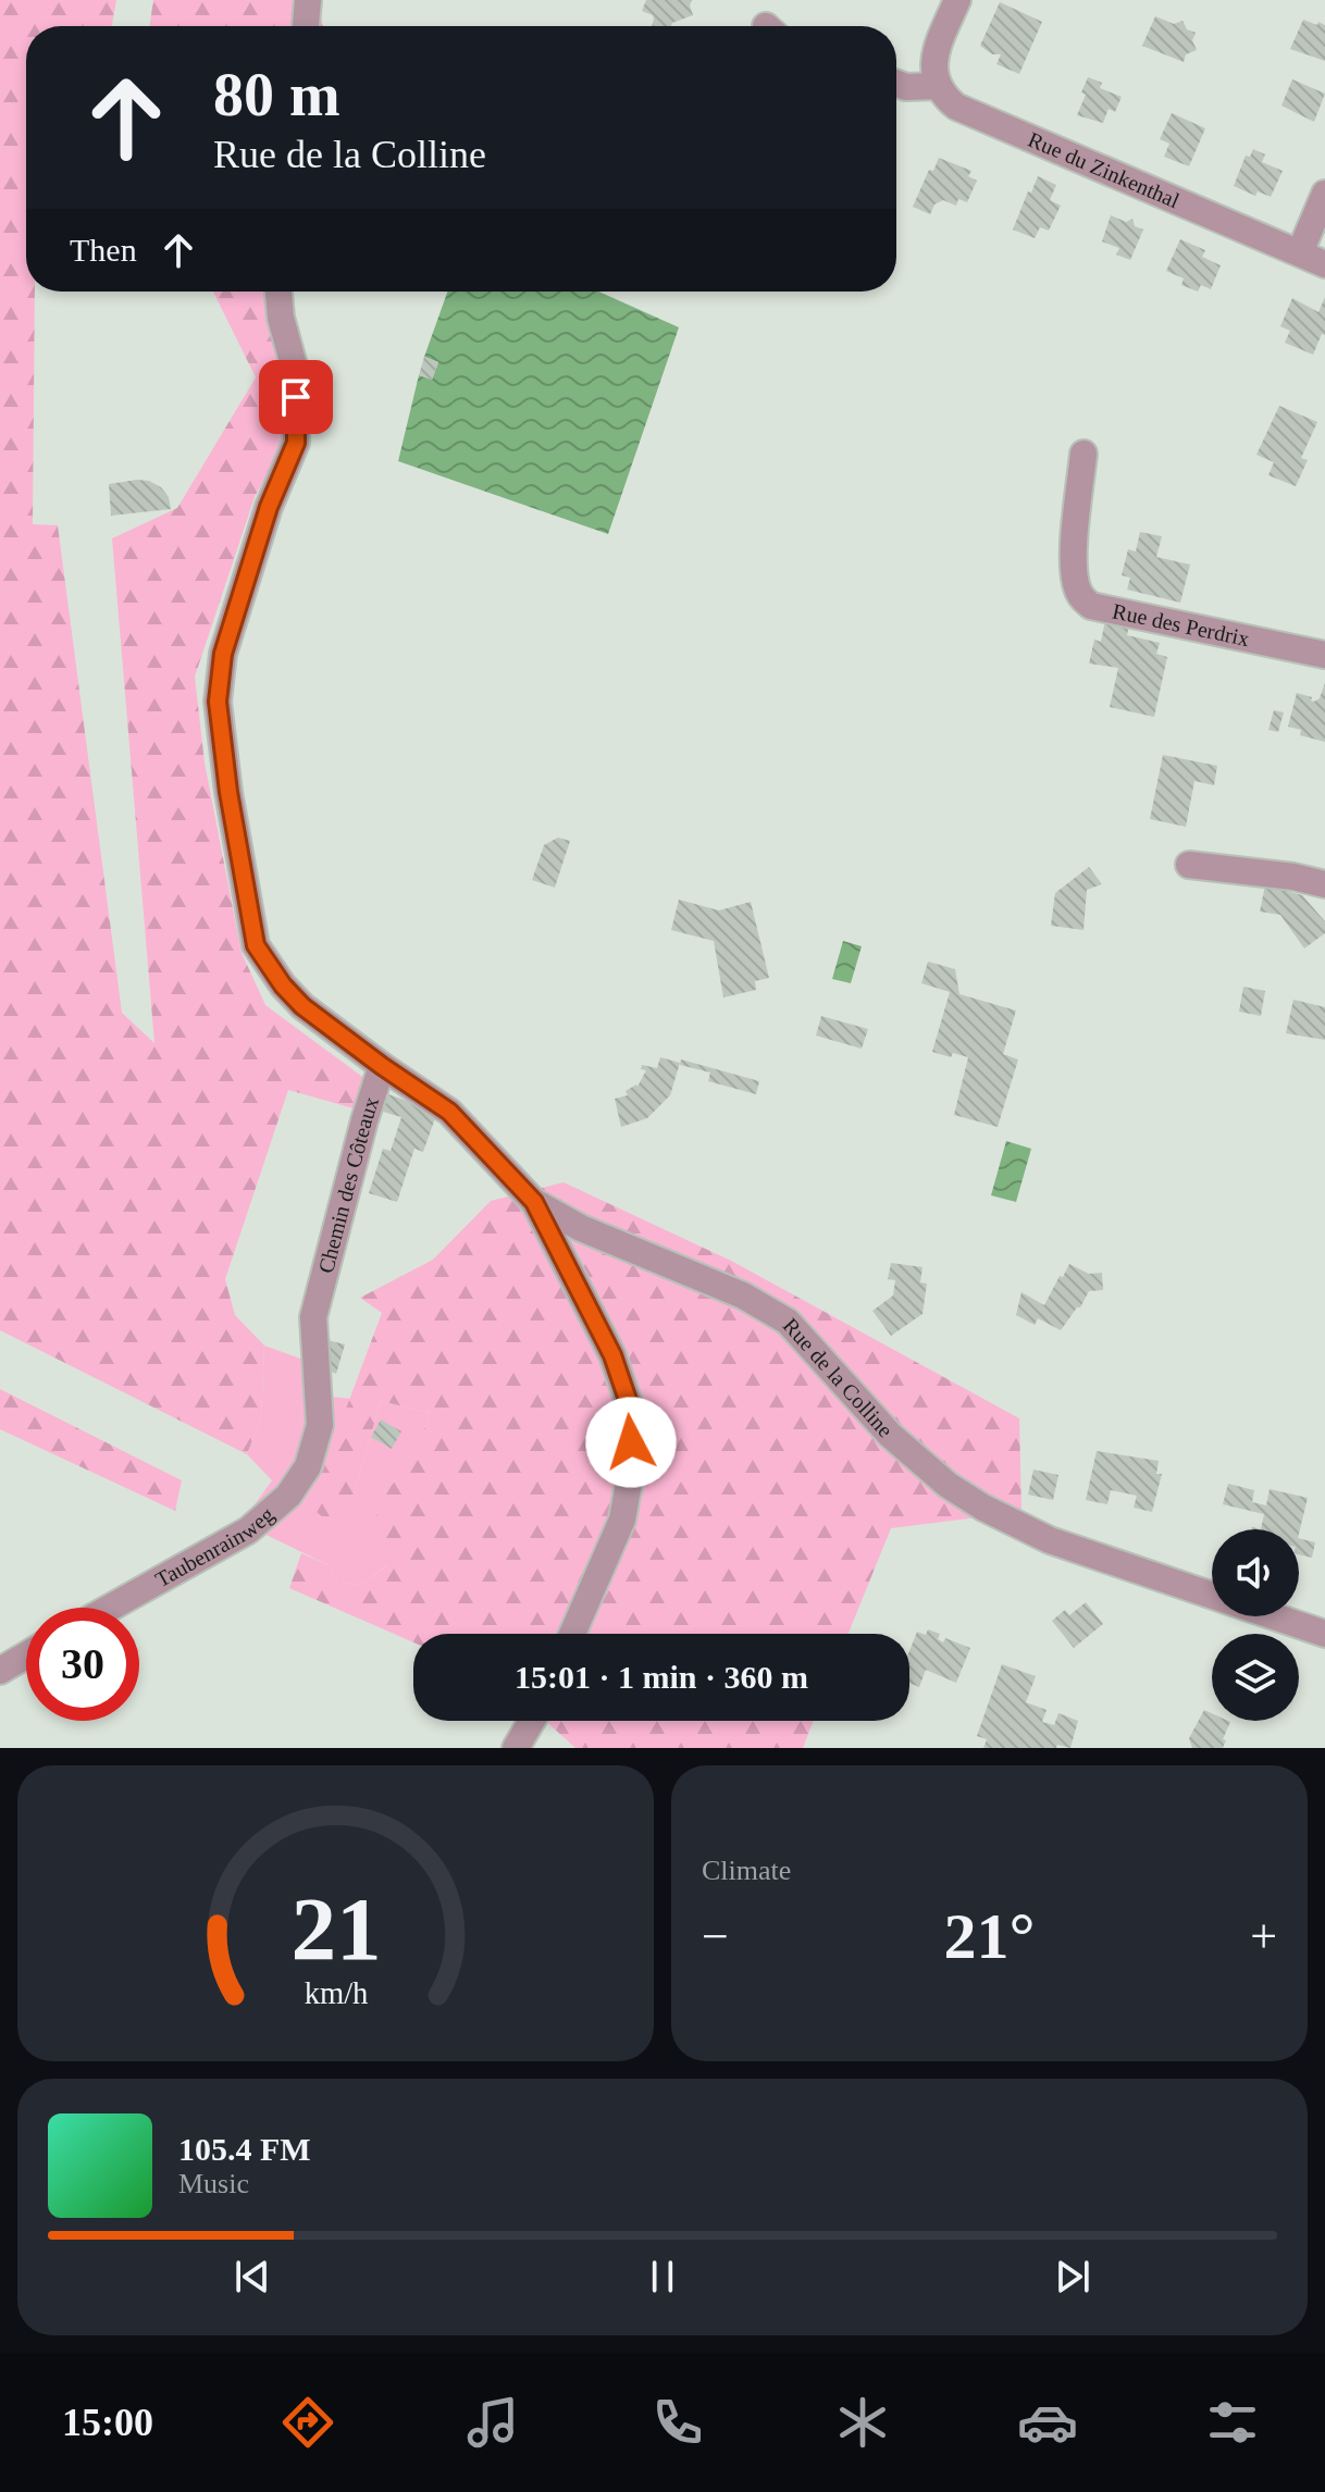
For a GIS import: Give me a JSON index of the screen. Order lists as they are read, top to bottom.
{
  "streets": {
    "street": [
      "Rue du Zinkenthal",
      "Rue des Perdrix",
      "Chemin des Côteaux",
      "Rue de la Colline",
      "Taubenrainweg"
    ]
  },
  "crossings": [
    ["Chemin des Côteaux", "Rue de la Colline"],
    ["Chemin des Côteaux", "Taubenrainweg"]
  ],
  "page": {
    "turn": ["80 m", "Rue de la Colline"],
    "then": "Then",
    "limit": "30",
    "trip": "15:01 · 1 min · 360 m",
    "tile": "Climate",
    "heat": ["−", "21°", "+"],
    "song": ["105.4 FM", "Music"],
    "tabs": "15:00",
    "gauge": ["21", "km/h"]
  }
}
